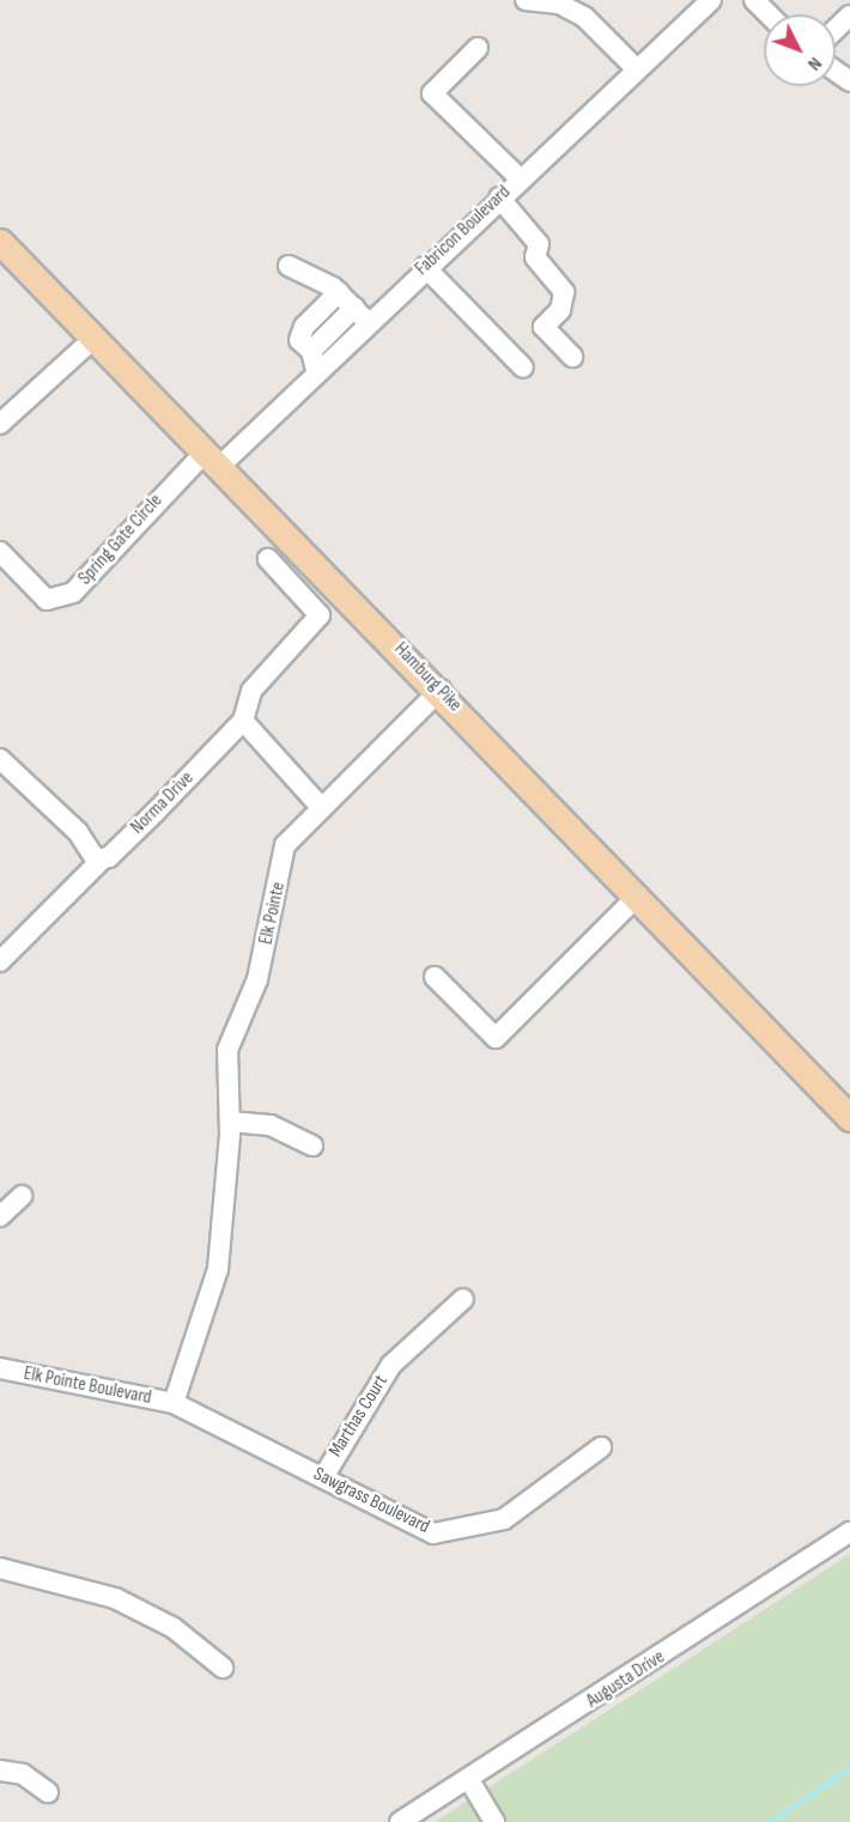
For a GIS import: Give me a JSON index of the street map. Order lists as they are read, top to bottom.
{
  "streets": {
    "main road": ["Hamburg Pike"],
    "street": [
      "Fabricon Boulevard",
      "Spring Gate Circle",
      "Norma Drive",
      "Elk Pointe",
      "Elk Pointe Boulevard",
      "Marthas Court",
      "Sawgrass Boulevard",
      "Augusta Drive"
    ]
  },
  "crossings": [
    ["Fabricon Boulevard", "Spring Gate Circle"],
    ["Fabricon Boulevard", "Hamburg Pike"],
    ["Spring Gate Circle", "Hamburg Pike"],
    ["Hamburg Pike", "Elk Pointe"],
    ["Elk Pointe", "Elk Pointe Boulevard"],
    ["Elk Pointe Boulevard", "Sawgrass Boulevard"],
    ["Marthas Court", "Sawgrass Boulevard"]
  ],
  "north": "bottom right"
}
